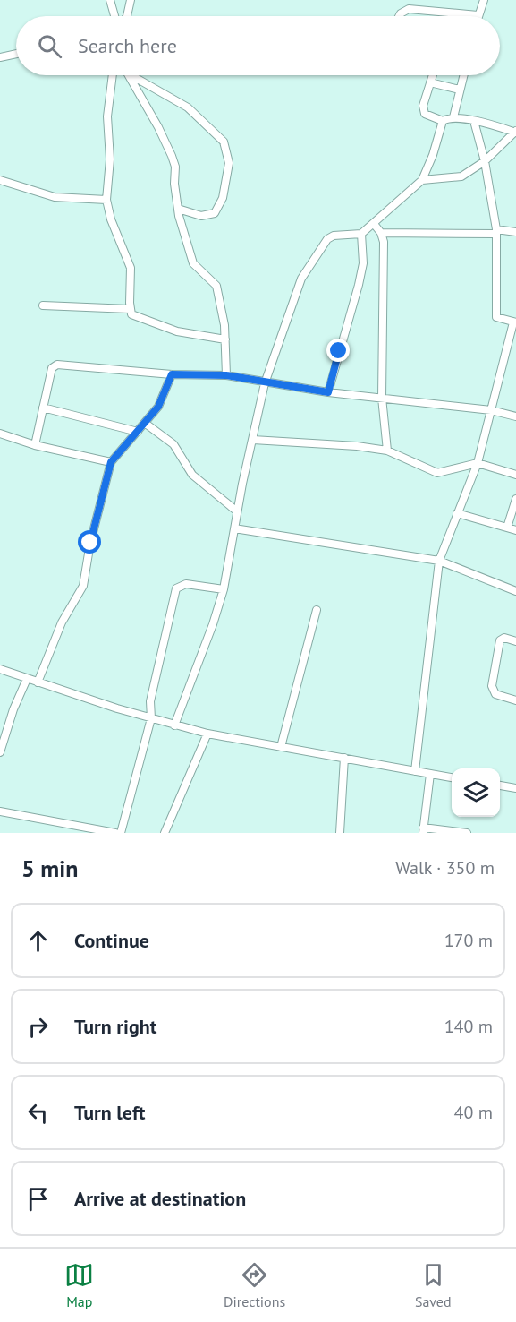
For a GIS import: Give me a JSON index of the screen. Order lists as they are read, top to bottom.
{
  "page": {
    "search": "Search here",
    "heading": ["5 min", "Walk · 350 m"],
    "list": [
      ["Continue", "170 m"],
      ["Turn right", "140 m"],
      ["Turn left", "40 m"],
      "Arrive at destination"
    ],
    "nav": ["Map", "Directions", "Saved"]
  }
}
